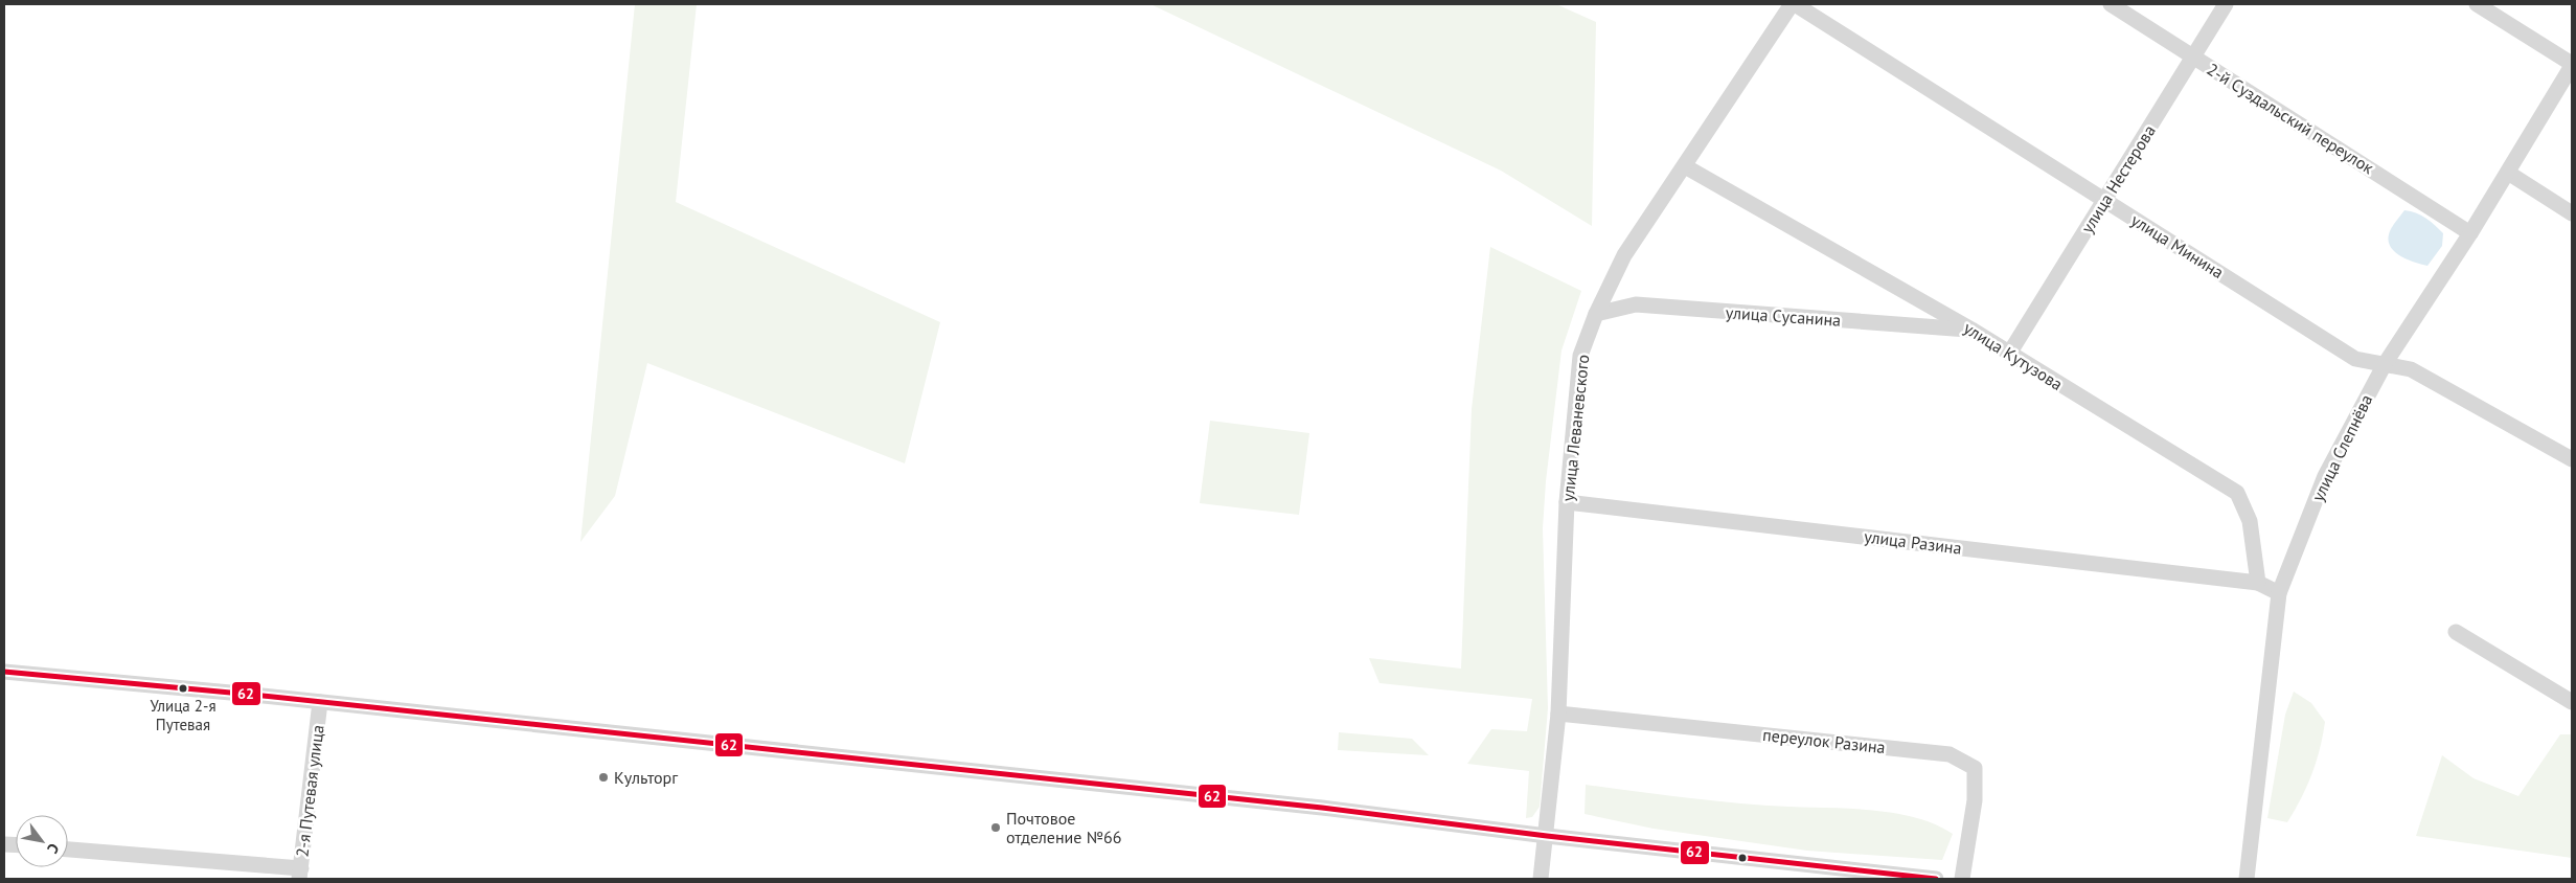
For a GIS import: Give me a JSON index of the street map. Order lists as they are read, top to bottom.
{
  "streets": {
    "street": [
      "2-й Суздальский переулок",
      "улица Нестерова",
      "улица Минина",
      "улица Сусанина",
      "улица Кутузова",
      "улица Леваневского",
      "улица Слепнёва",
      "улица Разина",
      "переулок Разина",
      "2-я Путевая улица"
    ]
  },
  "crossings": [
    ["2-й Суздальский переулок", "улица Нестерова"],
    ["2-й Суздальский переулок", "улица Слепнёва"],
    ["улица Нестерова", "улица Минина"],
    ["улица Нестерова", "улица Кутузова"],
    ["улица Минина", "улица Леваневского"],
    ["улица Минина", "улица Слепнёва"],
    ["улица Сусанина", "улица Кутузова"],
    ["улица Сусанина", "улица Леваневского"],
    ["улица Кутузова", "улица Леваневского"],
    ["улица Кутузова", "улица Разина"],
    ["улица Леваневского", "улица Разина"],
    ["улица Леваневского", "переулок Разина"]
  ],
  "places": ["Улица 2-я Путевая", "Культорг", "Почтовое отделение №66"],
  "lines": ["transit line 62"],
  "north": "bottom right"
}
